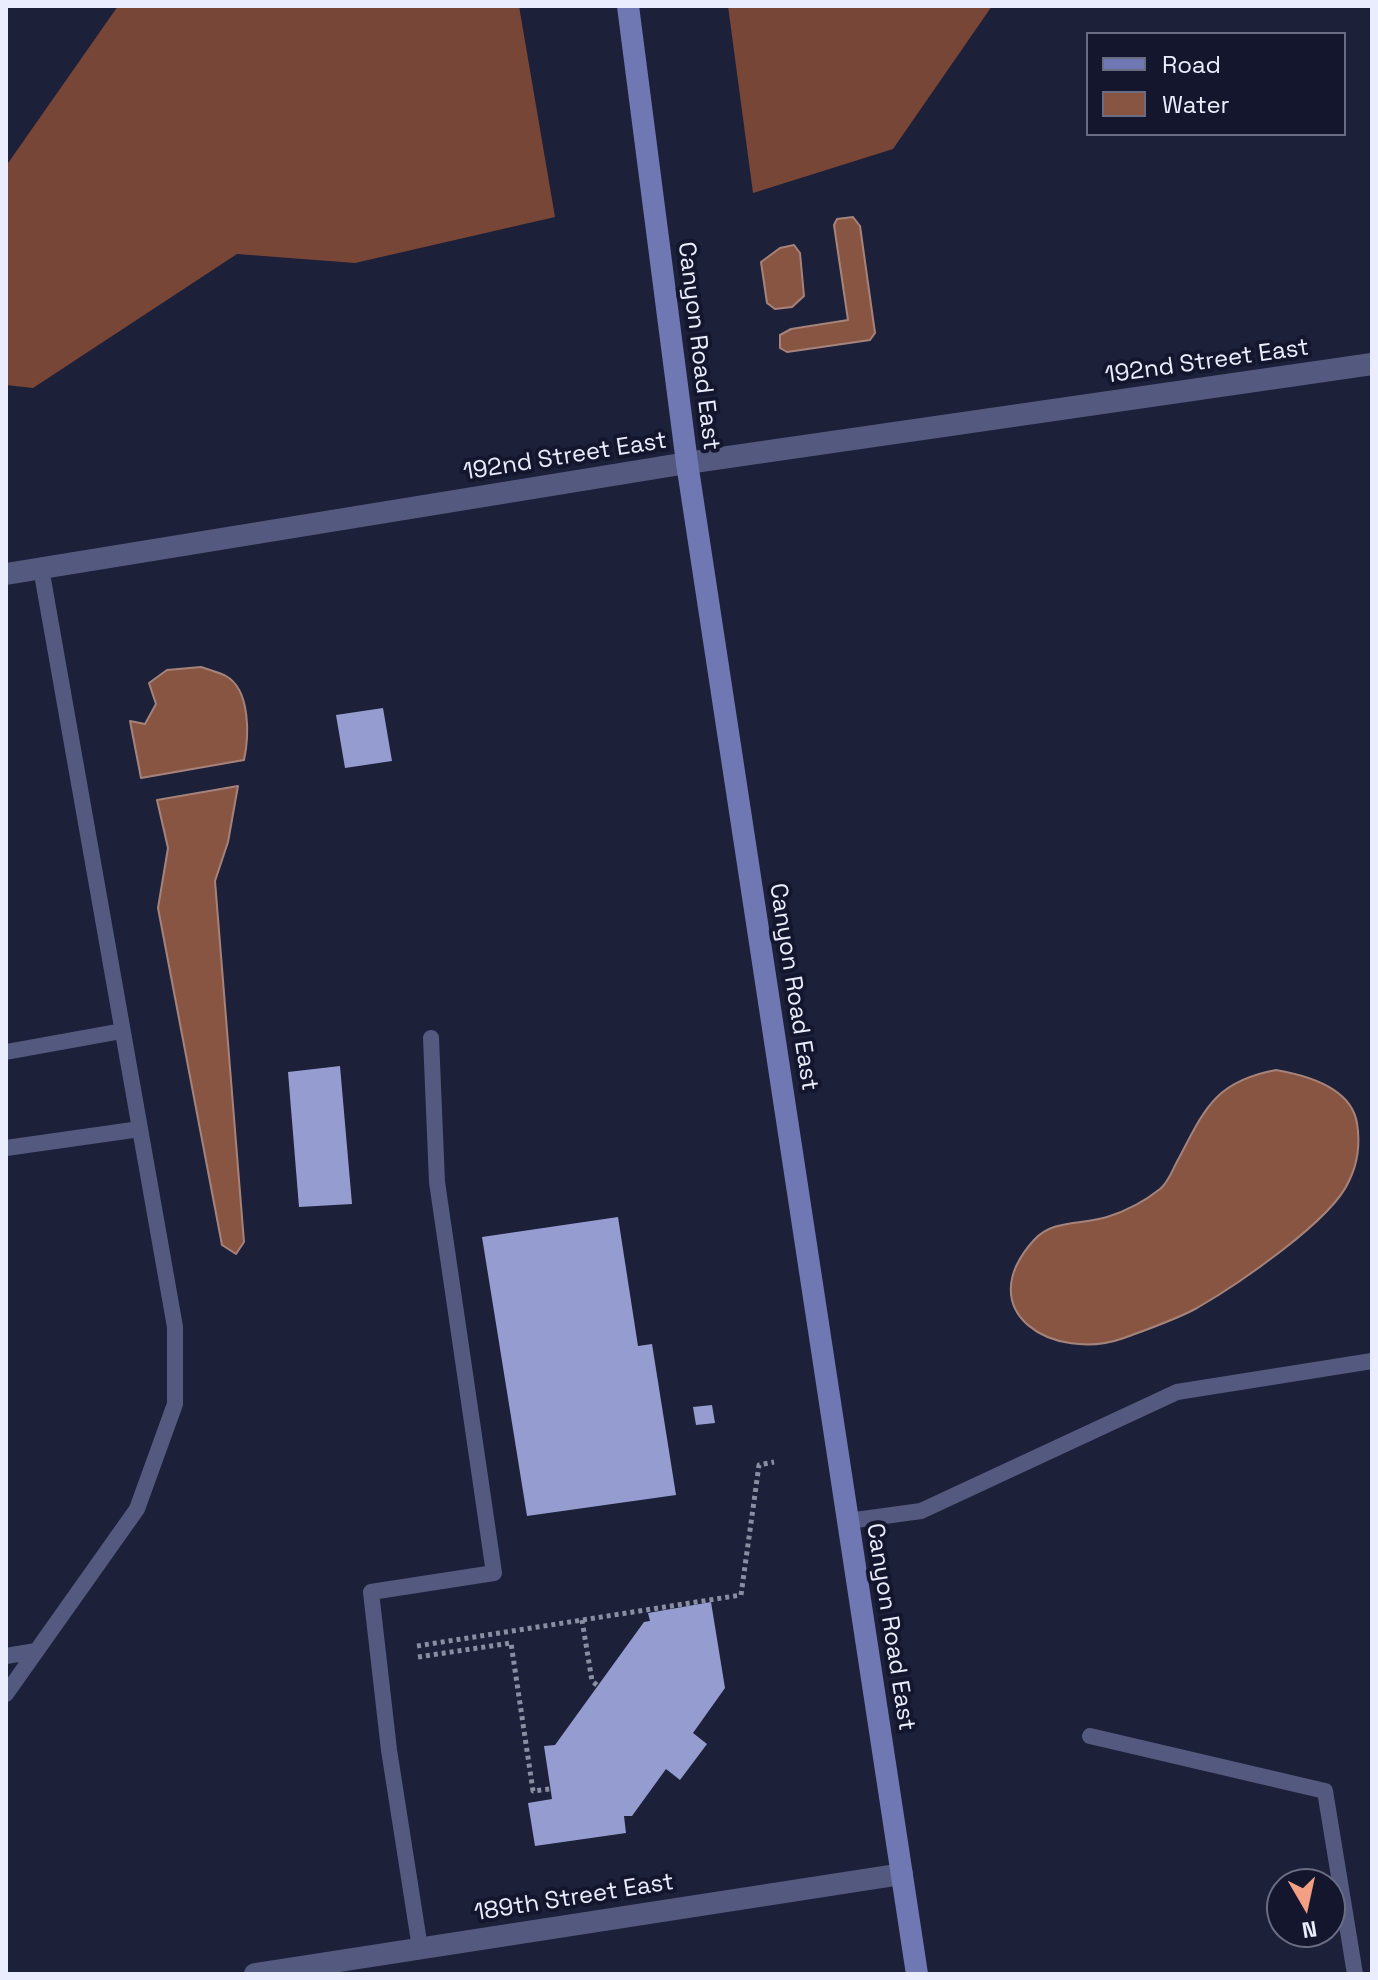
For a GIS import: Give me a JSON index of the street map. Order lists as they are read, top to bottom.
{
  "streets": {
    "main road": ["Canyon Road East"],
    "street": ["192nd Street East", "189th Street East"]
  },
  "crossings": [
    ["Canyon Road East", "192nd Street East"],
    ["Canyon Road East", "189th Street East"]
  ],
  "legend": ["Road", "Water"],
  "north": "bottom"
}
